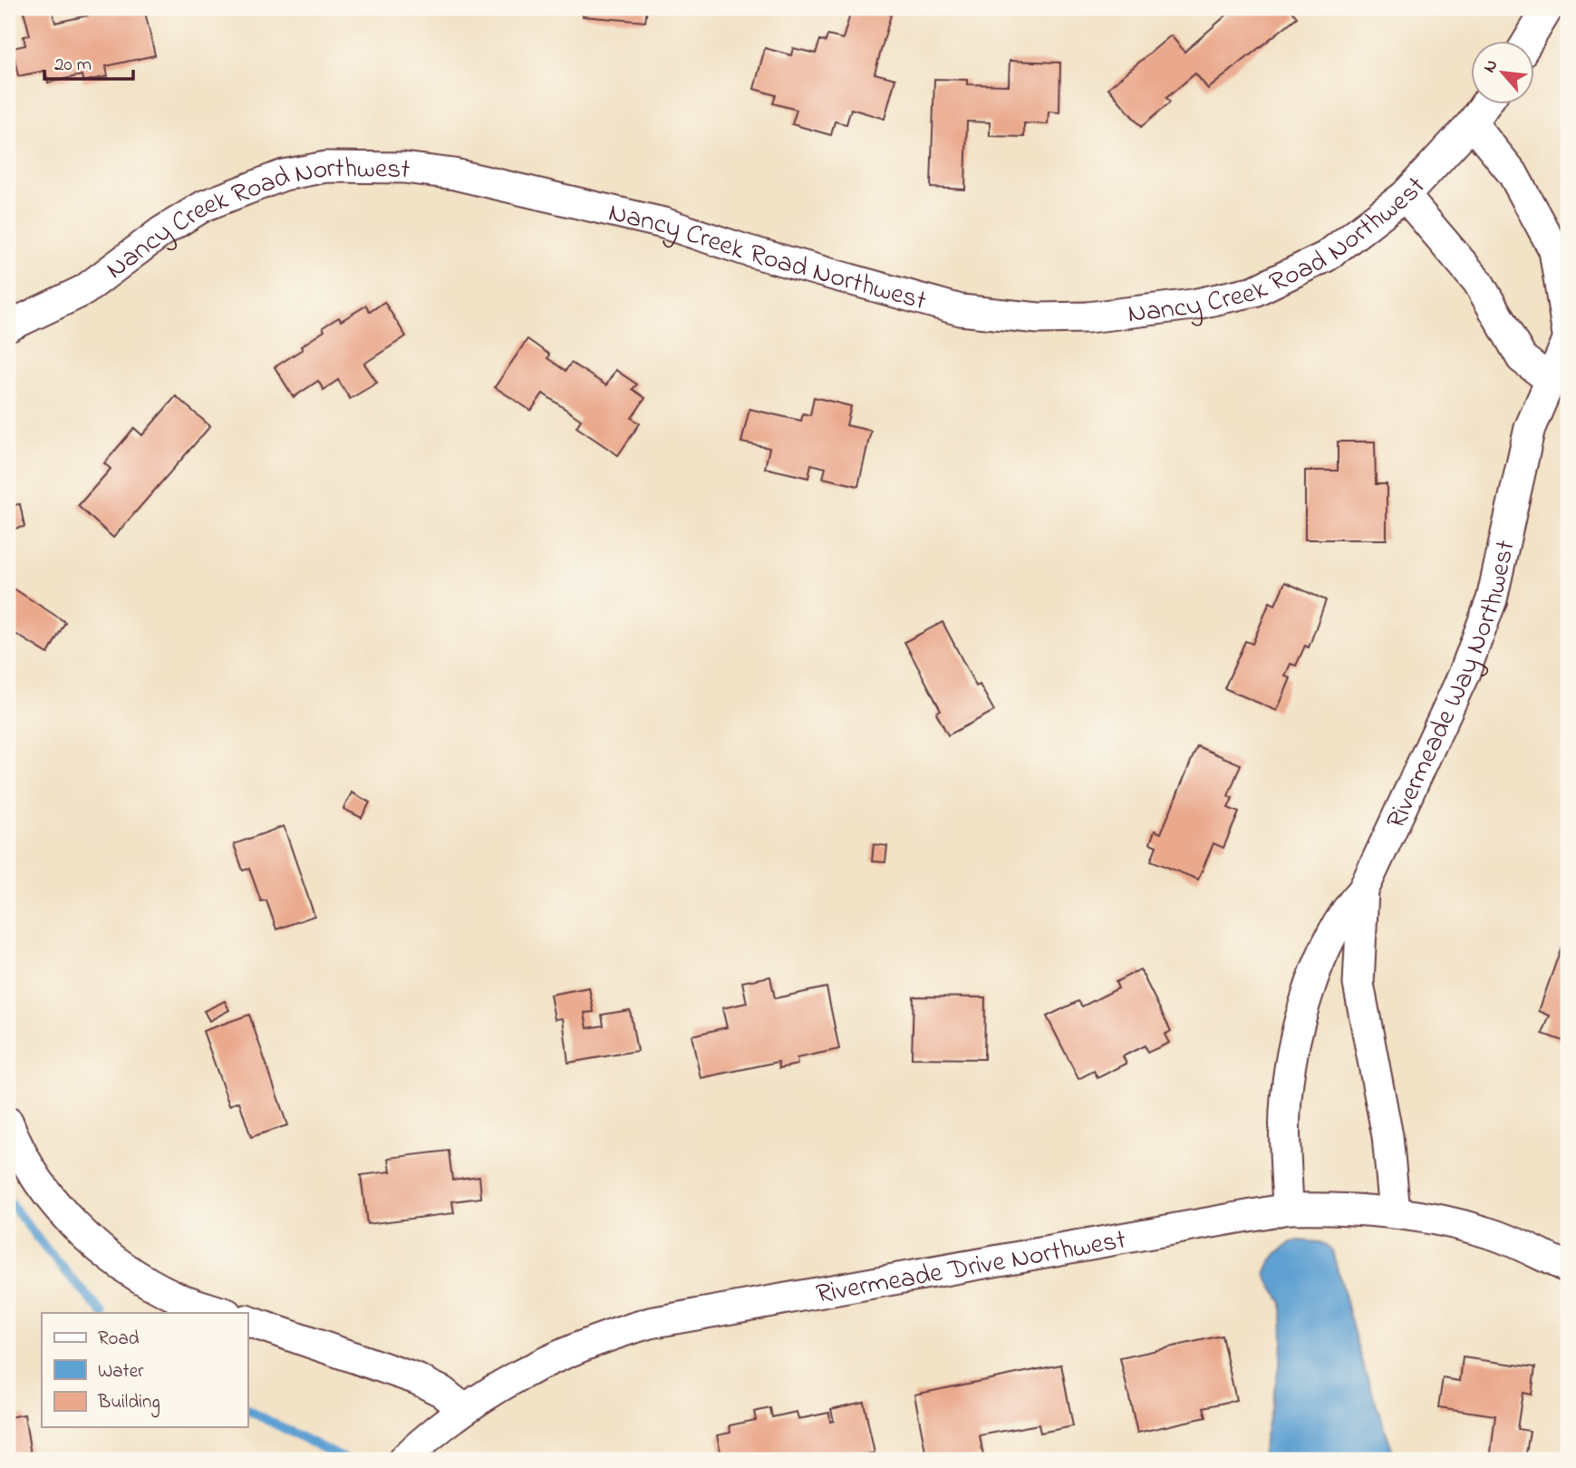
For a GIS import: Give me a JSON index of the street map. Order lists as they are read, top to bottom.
{
  "streets": {
    "street": ["Nancy Creek Road Northwest", "Rivermeade Way Northwest", "Rivermeade Drive Northwest"]
  },
  "crossings": [
    ["Rivermeade Way Northwest", "Rivermeade Drive Northwest"]
  ],
  "legend": ["Road", "Water", "Building"],
  "scale_bar": "20 m",
  "north": "top left"
}
